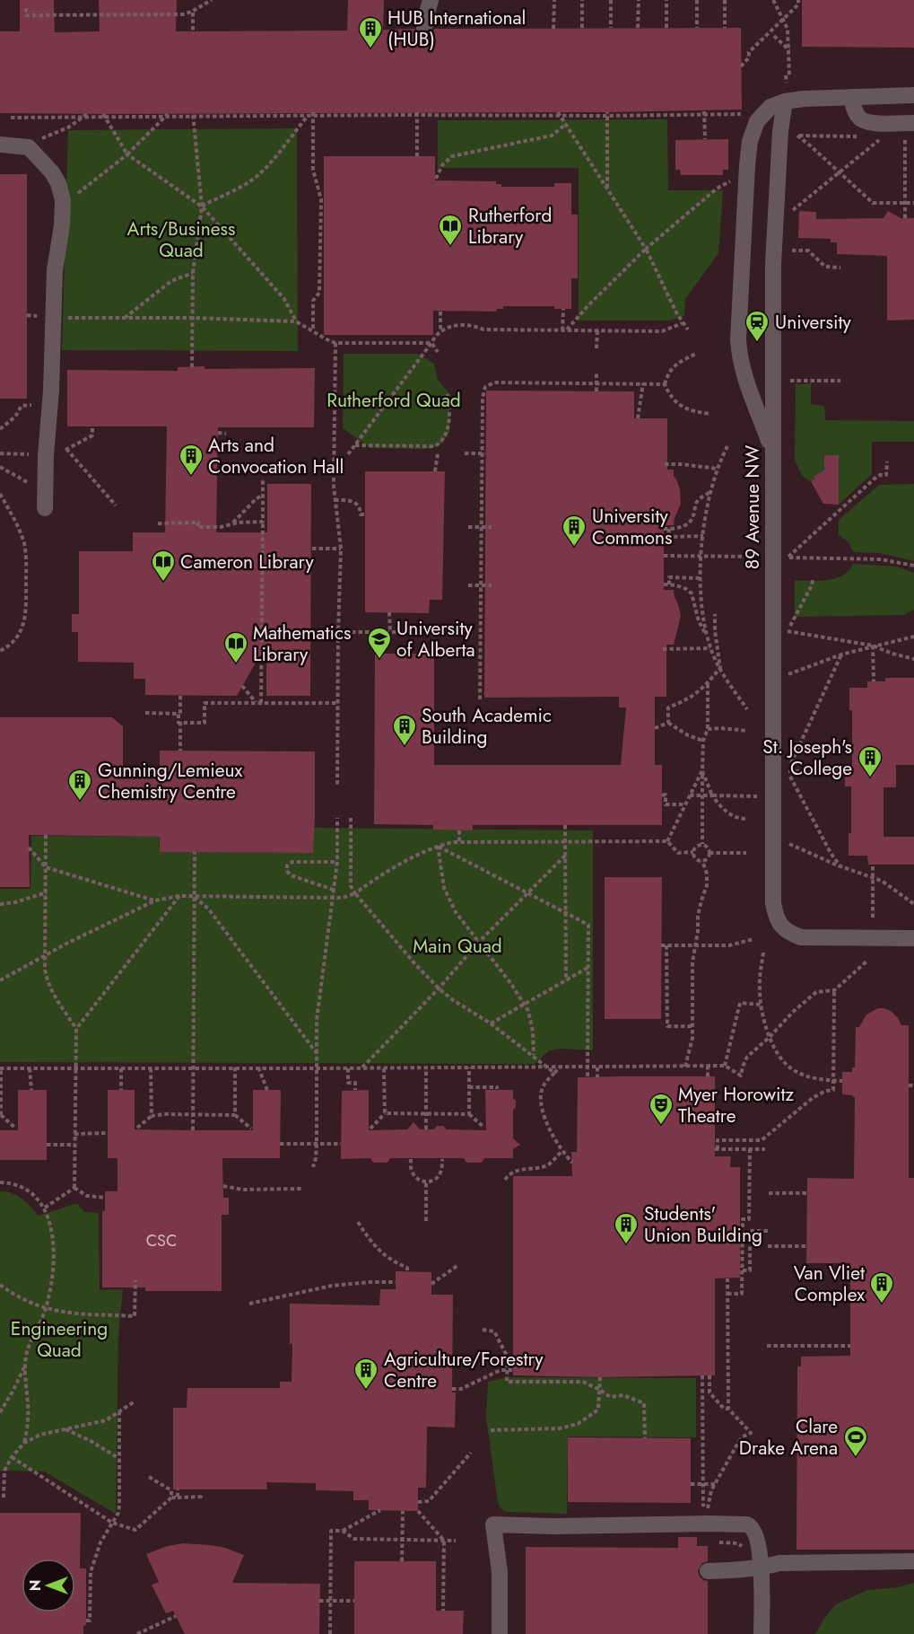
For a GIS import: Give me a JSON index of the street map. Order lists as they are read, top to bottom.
{
  "streets": {
    "street": ["89 Avenue NW"]
  },
  "parks": [
    "Arts/Business Quad",
    "Rutherford Quad",
    "Main Quad",
    "Engineering Quad"
  ],
  "places": {
    "building": [
      "HUB International (HUB)",
      "Arts and Convocation Hall",
      "University Commons",
      "South Academic Building",
      "St. Joseph's College",
      "Gunning/Lemieux Chemistry Centre",
      "Students' Union Building",
      "Van Vliet Complex",
      "Agriculture/Forestry Centre"
    ],
    "library": ["Rutherford Library", "Cameron Library", "Mathematics Library"],
    "station": ["University"],
    "school or university": ["University of Alberta"],
    "theatre": ["Myer Horowitz Theatre"],
    "sports": ["Clare Drake Arena"]
  },
  "house_numbers": ["CSC"],
  "north": "left"
}
